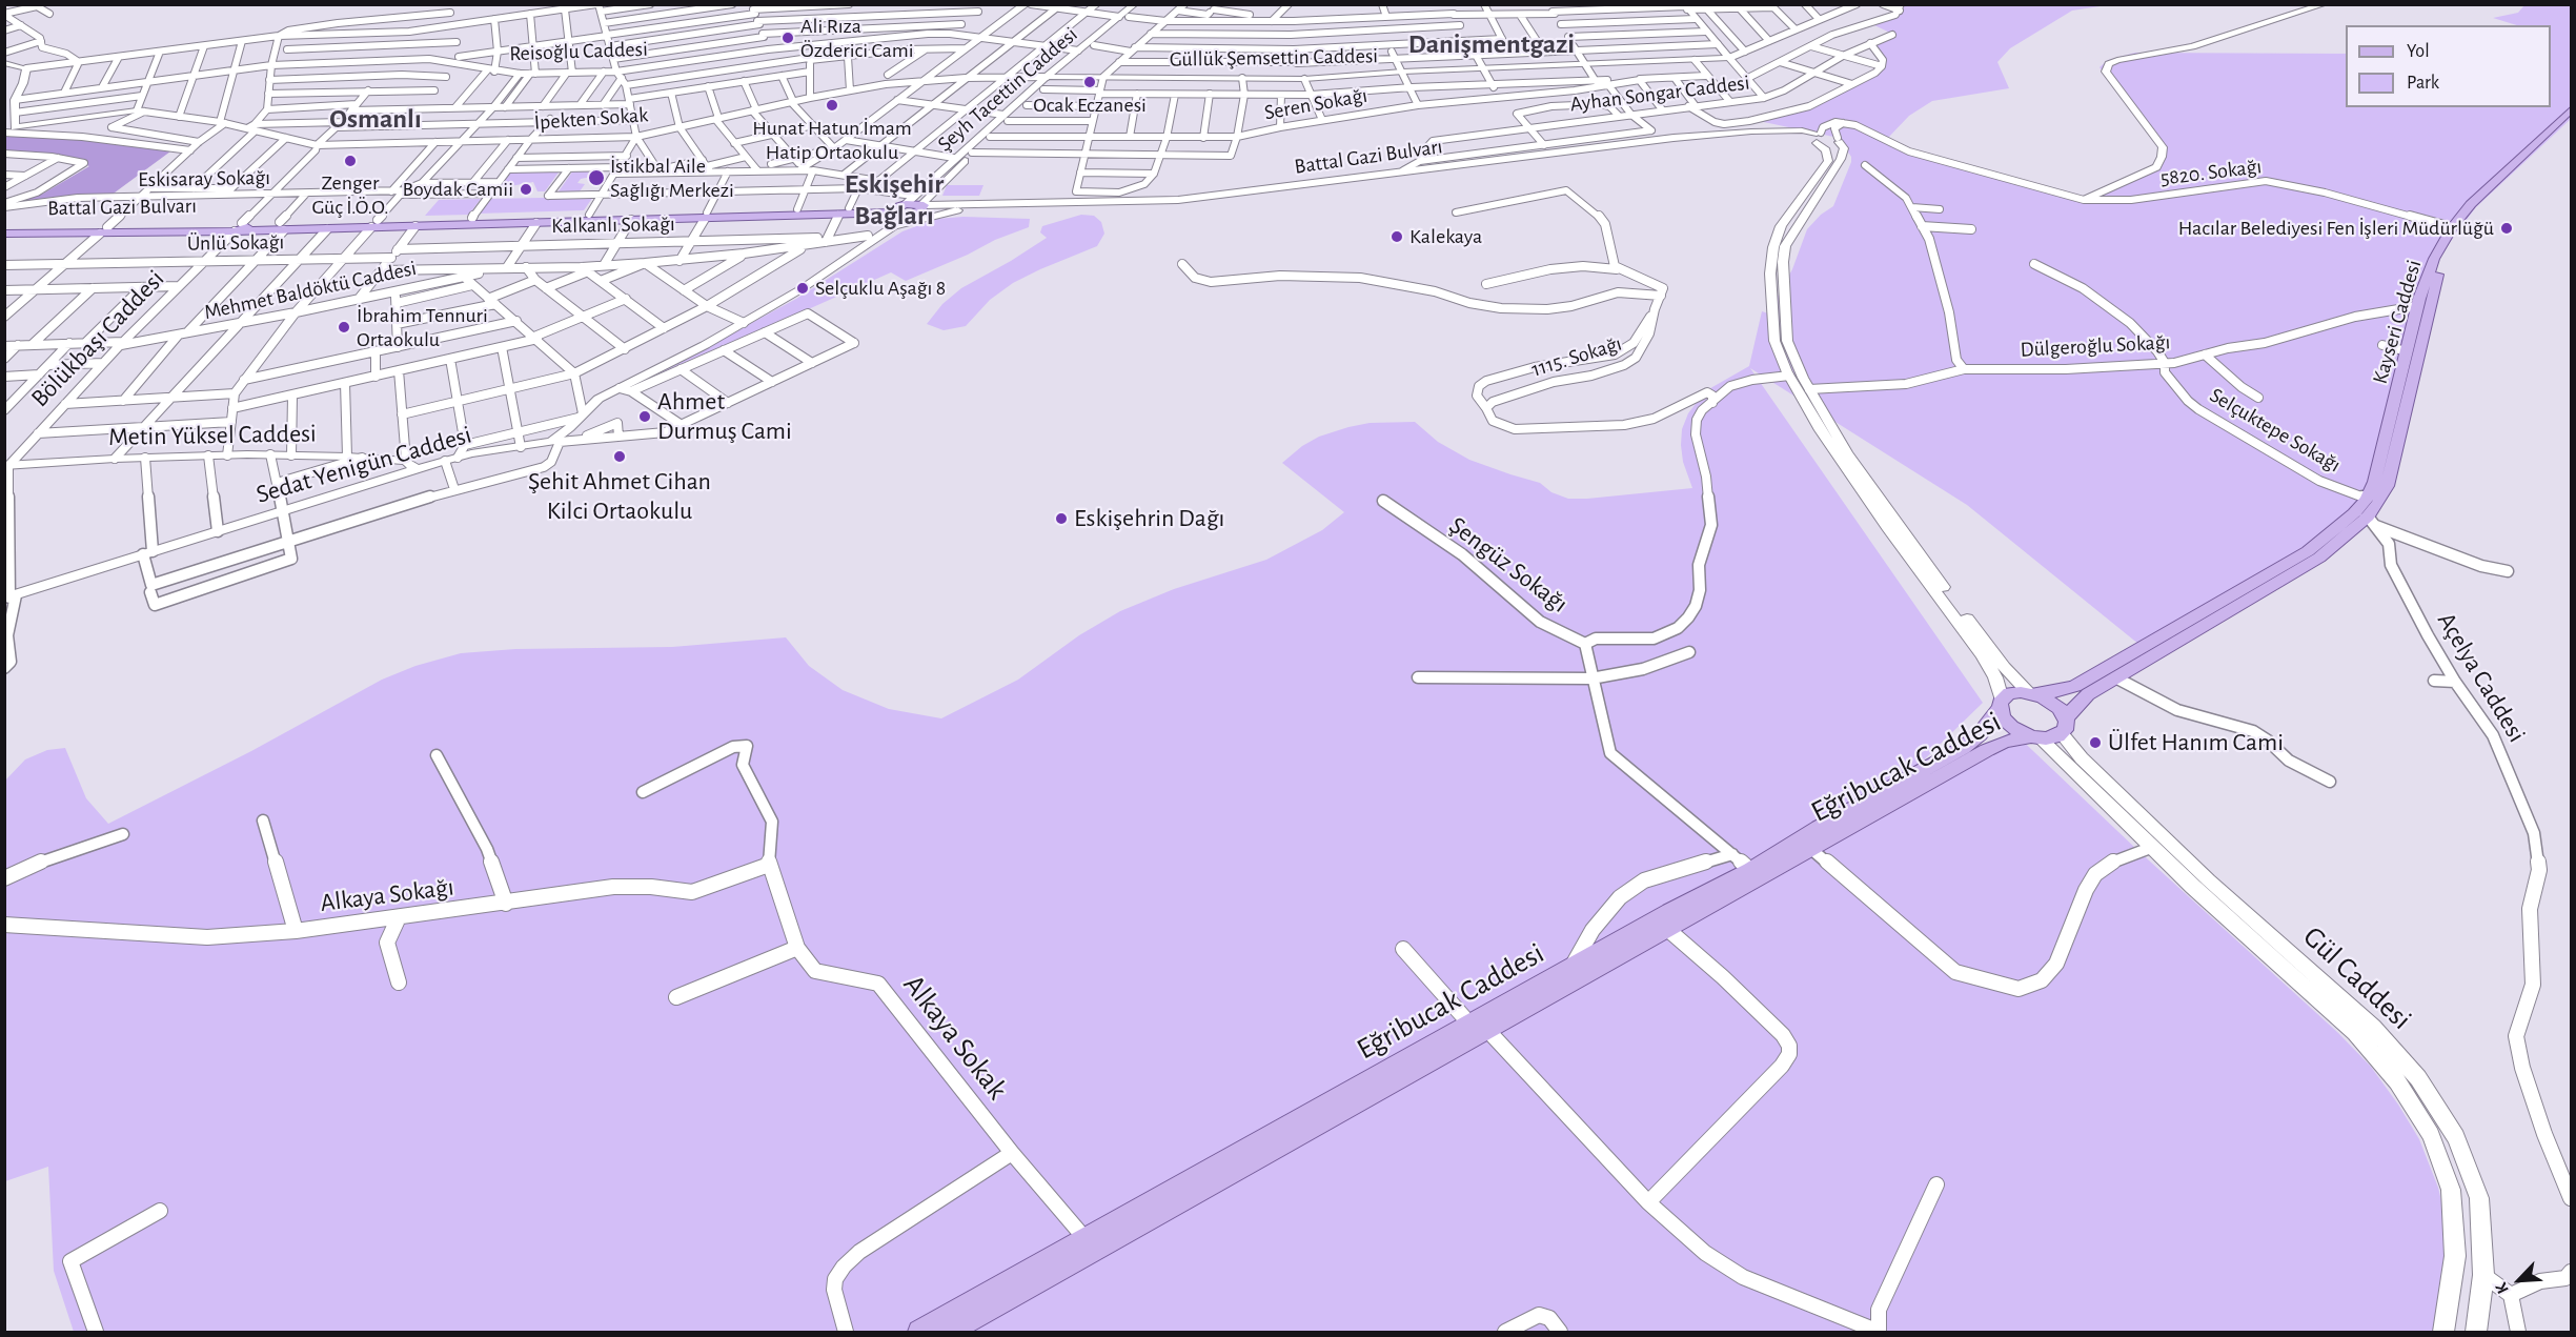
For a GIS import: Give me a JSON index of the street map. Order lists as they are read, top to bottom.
{
  "streets": {
    "main road": ["Battal Gazi Bulvarı", "Kayseri Caddesi", "Eğribucak Caddesi"],
    "street": [
      "Reisoğlu Caddesi",
      "Güllük Şemsettin Caddesi",
      "Şeyh Tacettin Caddesi",
      "Ayhan Songar Caddesi",
      "Seren Sokağı",
      "İpekten Sokak",
      "5820. Sokağı",
      "Eskisaray Sokağı",
      "Kalkanlı Sokağı",
      "Ünlü Sokağı",
      "Mehmet Baldöktü Caddesi",
      "Bölükbaşı Caddesi",
      "Dülgeroğlu Sokağı",
      "1115. Sokağı",
      "Selçuktepe Sokağı",
      "Metin Yüksel Caddesi",
      "Sedat Yenigün Caddesi",
      "Şengüz Sokağı",
      "Açelya Caddesi",
      "Alkaya Sokağı",
      "Gül Caddesi",
      "Alkaya Sokak"
    ]
  },
  "crossings": [
    ["Reisoğlu Caddesi", "Şeyh Tacettin Caddesi"],
    ["Güllük Şemsettin Caddesi", "Şeyh Tacettin Caddesi"],
    ["Güllük Şemsettin Caddesi", "İpekten Sokak"],
    ["Şeyh Tacettin Caddesi", "Seren Sokağı"],
    ["Şeyh Tacettin Caddesi", "İpekten Sokak"],
    ["Şeyh Tacettin Caddesi", "Battal Gazi Bulvarı"],
    ["Ayhan Songar Caddesi", "Battal Gazi Bulvarı"],
    ["İpekten Sokak", "Bölükbaşı Caddesi"],
    ["Battal Gazi Bulvarı", "Bölükbaşı Caddesi"],
    ["5820. Sokağı", "Kayseri Caddesi"],
    ["Eskisaray Sokağı", "Bölükbaşı Caddesi"],
    ["Ünlü Sokağı", "Bölükbaşı Caddesi"],
    ["Mehmet Baldöktü Caddesi", "Bölükbaşı Caddesi"],
    ["Kayseri Caddesi", "Dülgeroğlu Sokağı"],
    ["Kayseri Caddesi", "Selçuktepe Sokağı"],
    ["Kayseri Caddesi", "Açelya Caddesi"],
    ["Kayseri Caddesi", "Eğribucak Caddesi"],
    ["Bölükbaşı Caddesi", "Metin Yüksel Caddesi"],
    ["Dülgeroğlu Sokağı", "Selçuktepe Sokağı"],
    ["Açelya Caddesi", "Eğribucak Caddesi"],
    ["Eğribucak Caddesi", "Gül Caddesi"],
    ["Eğribucak Caddesi", "Alkaya Sokak"],
    ["Alkaya Sokağı", "Alkaya Sokak"]
  ],
  "districts": ["Danişmentgazi", "Osmanlı", "Eskişehir Bağları"],
  "places": [
    "Ali Rıza Özderici Cami",
    "Ocak Eczanesi",
    "Hunat Hatun İmam Hatip Ortaokulu",
    "Zenger Güç İ.Ö.O.",
    "İstikbal Aile Sağlığı Merkezi",
    "Boydak Camii",
    "Hacılar Belediyesi Fen İşleri Müdürlüğü",
    "Kalekaya",
    "Selçuklu Aşağı 8",
    "İbrahim Tennuri Ortaokulu",
    "Ahmet Durmuş Cami",
    "Şehit Ahmet Cihan Kilci Ortaokulu",
    "Eskişehrin Dağı",
    "Ülfet Hanım Cami"
  ],
  "legend": ["Yol", "Park"],
  "north": "bottom left"
}
